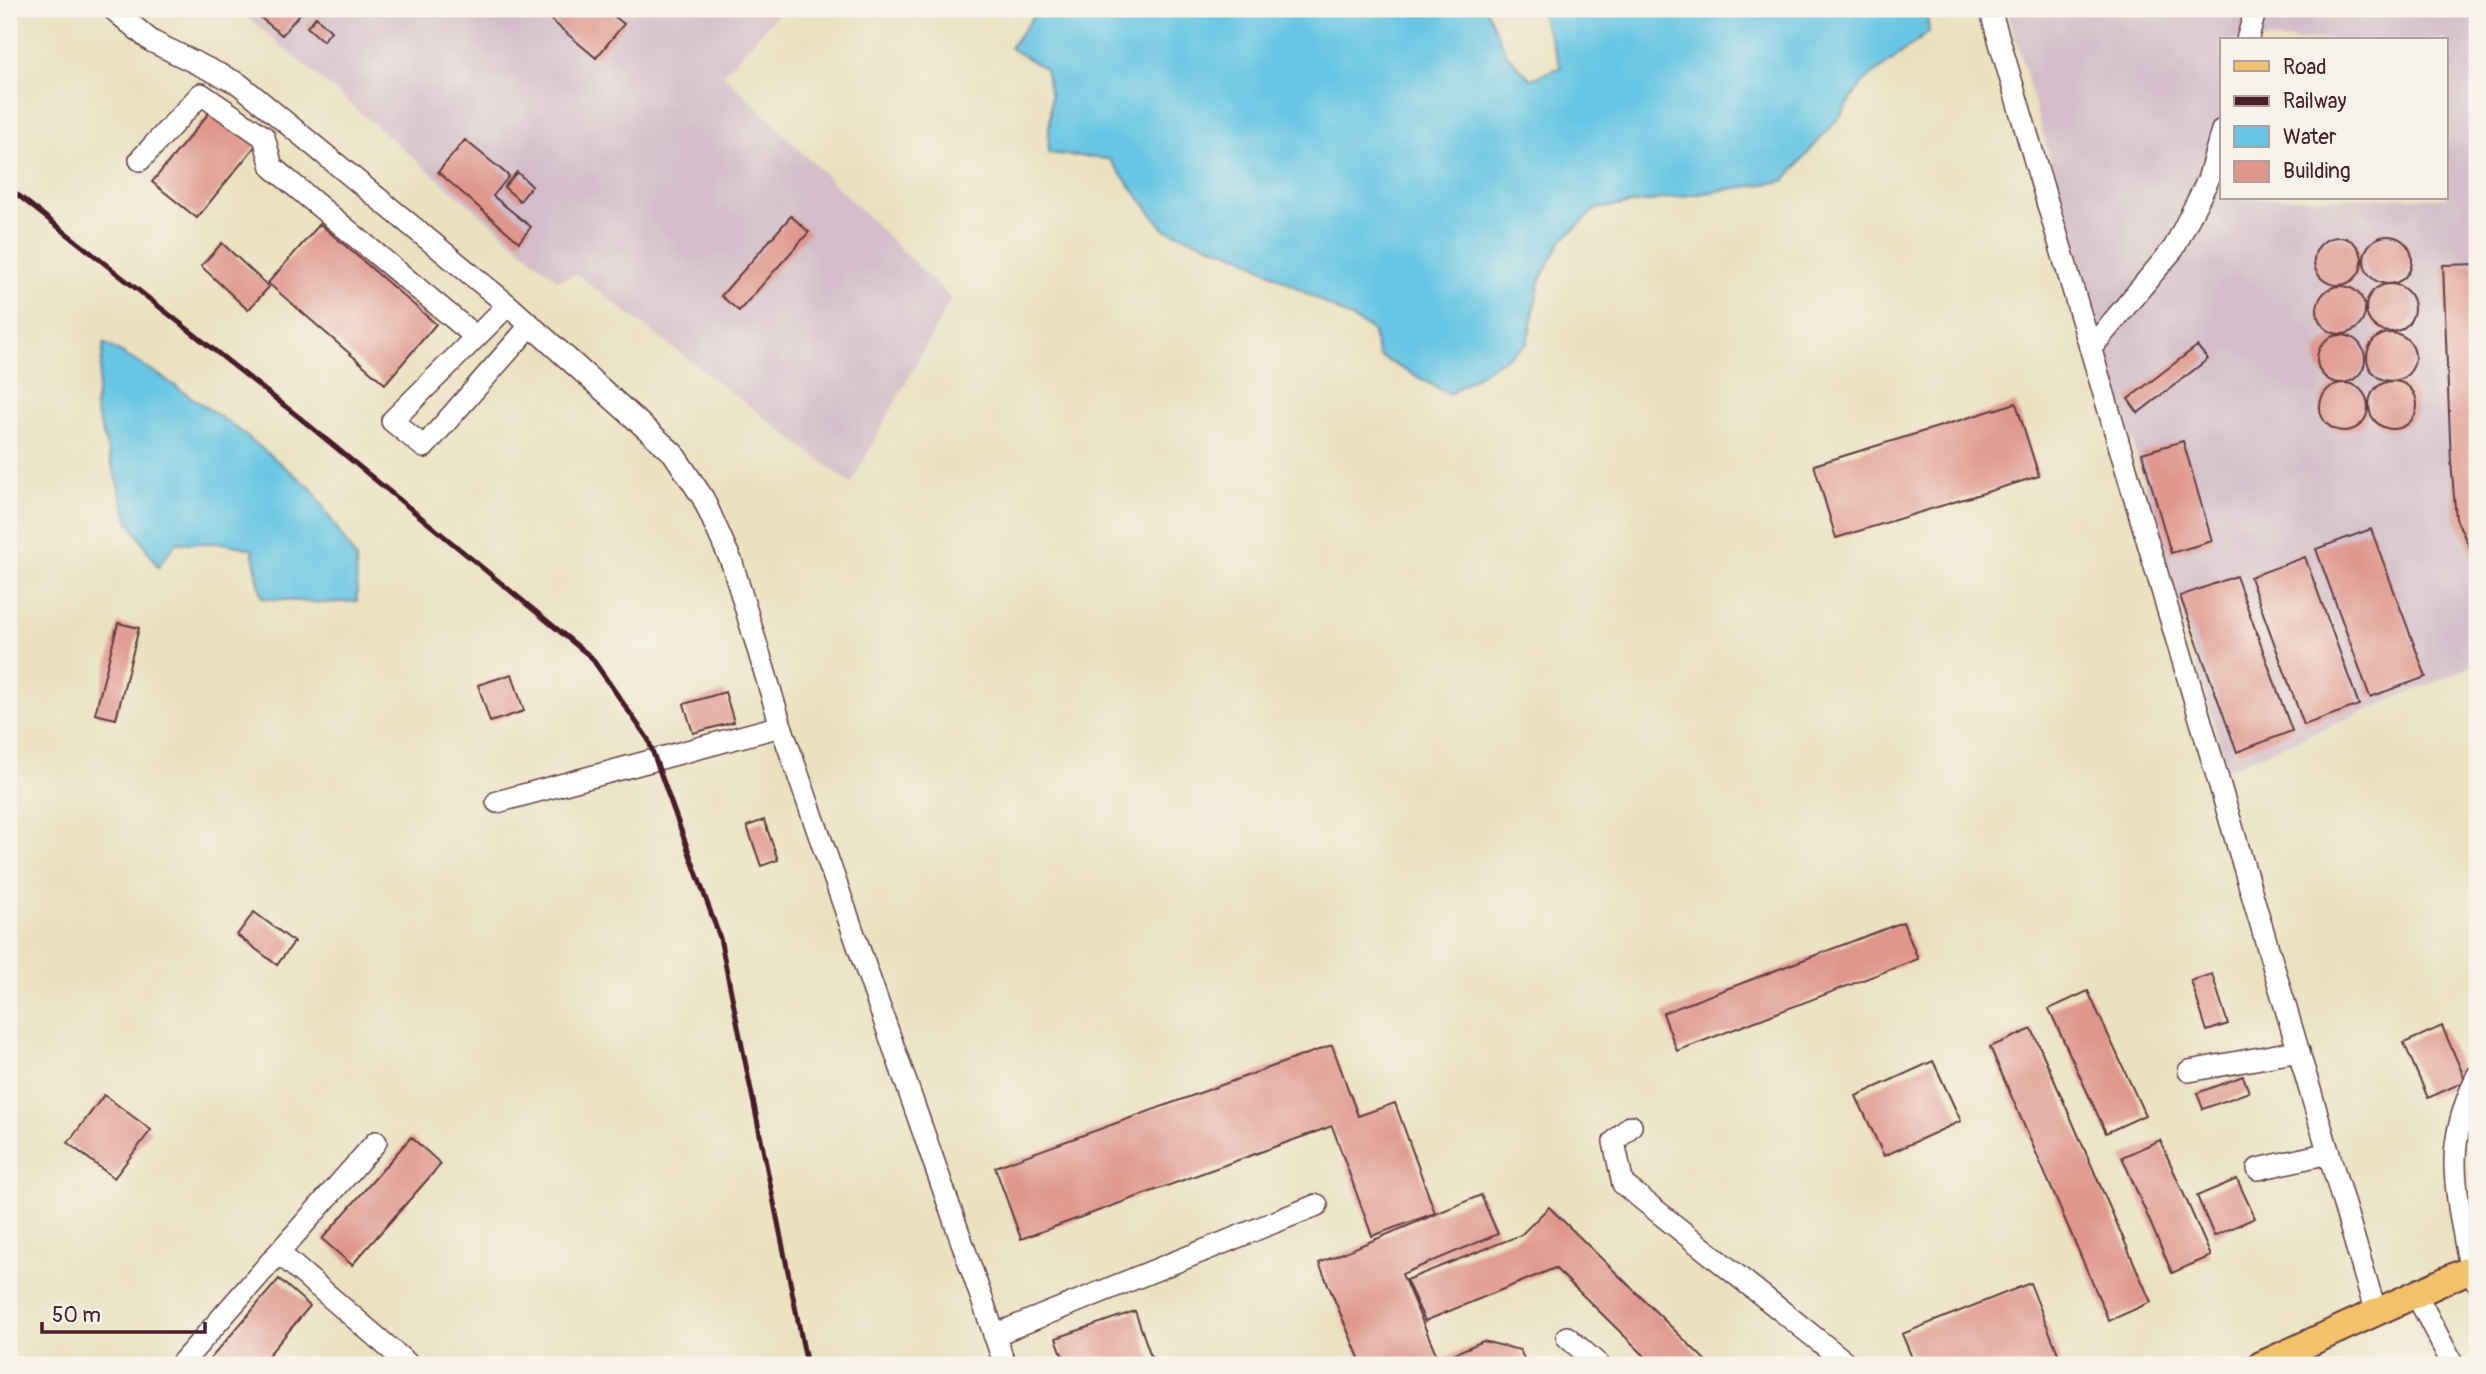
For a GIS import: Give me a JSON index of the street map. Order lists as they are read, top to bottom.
{
  "legend": [
    "Road",
    "Railway",
    "Water",
    "Building"
  ],
  "scale_bar": "50 m"
}
